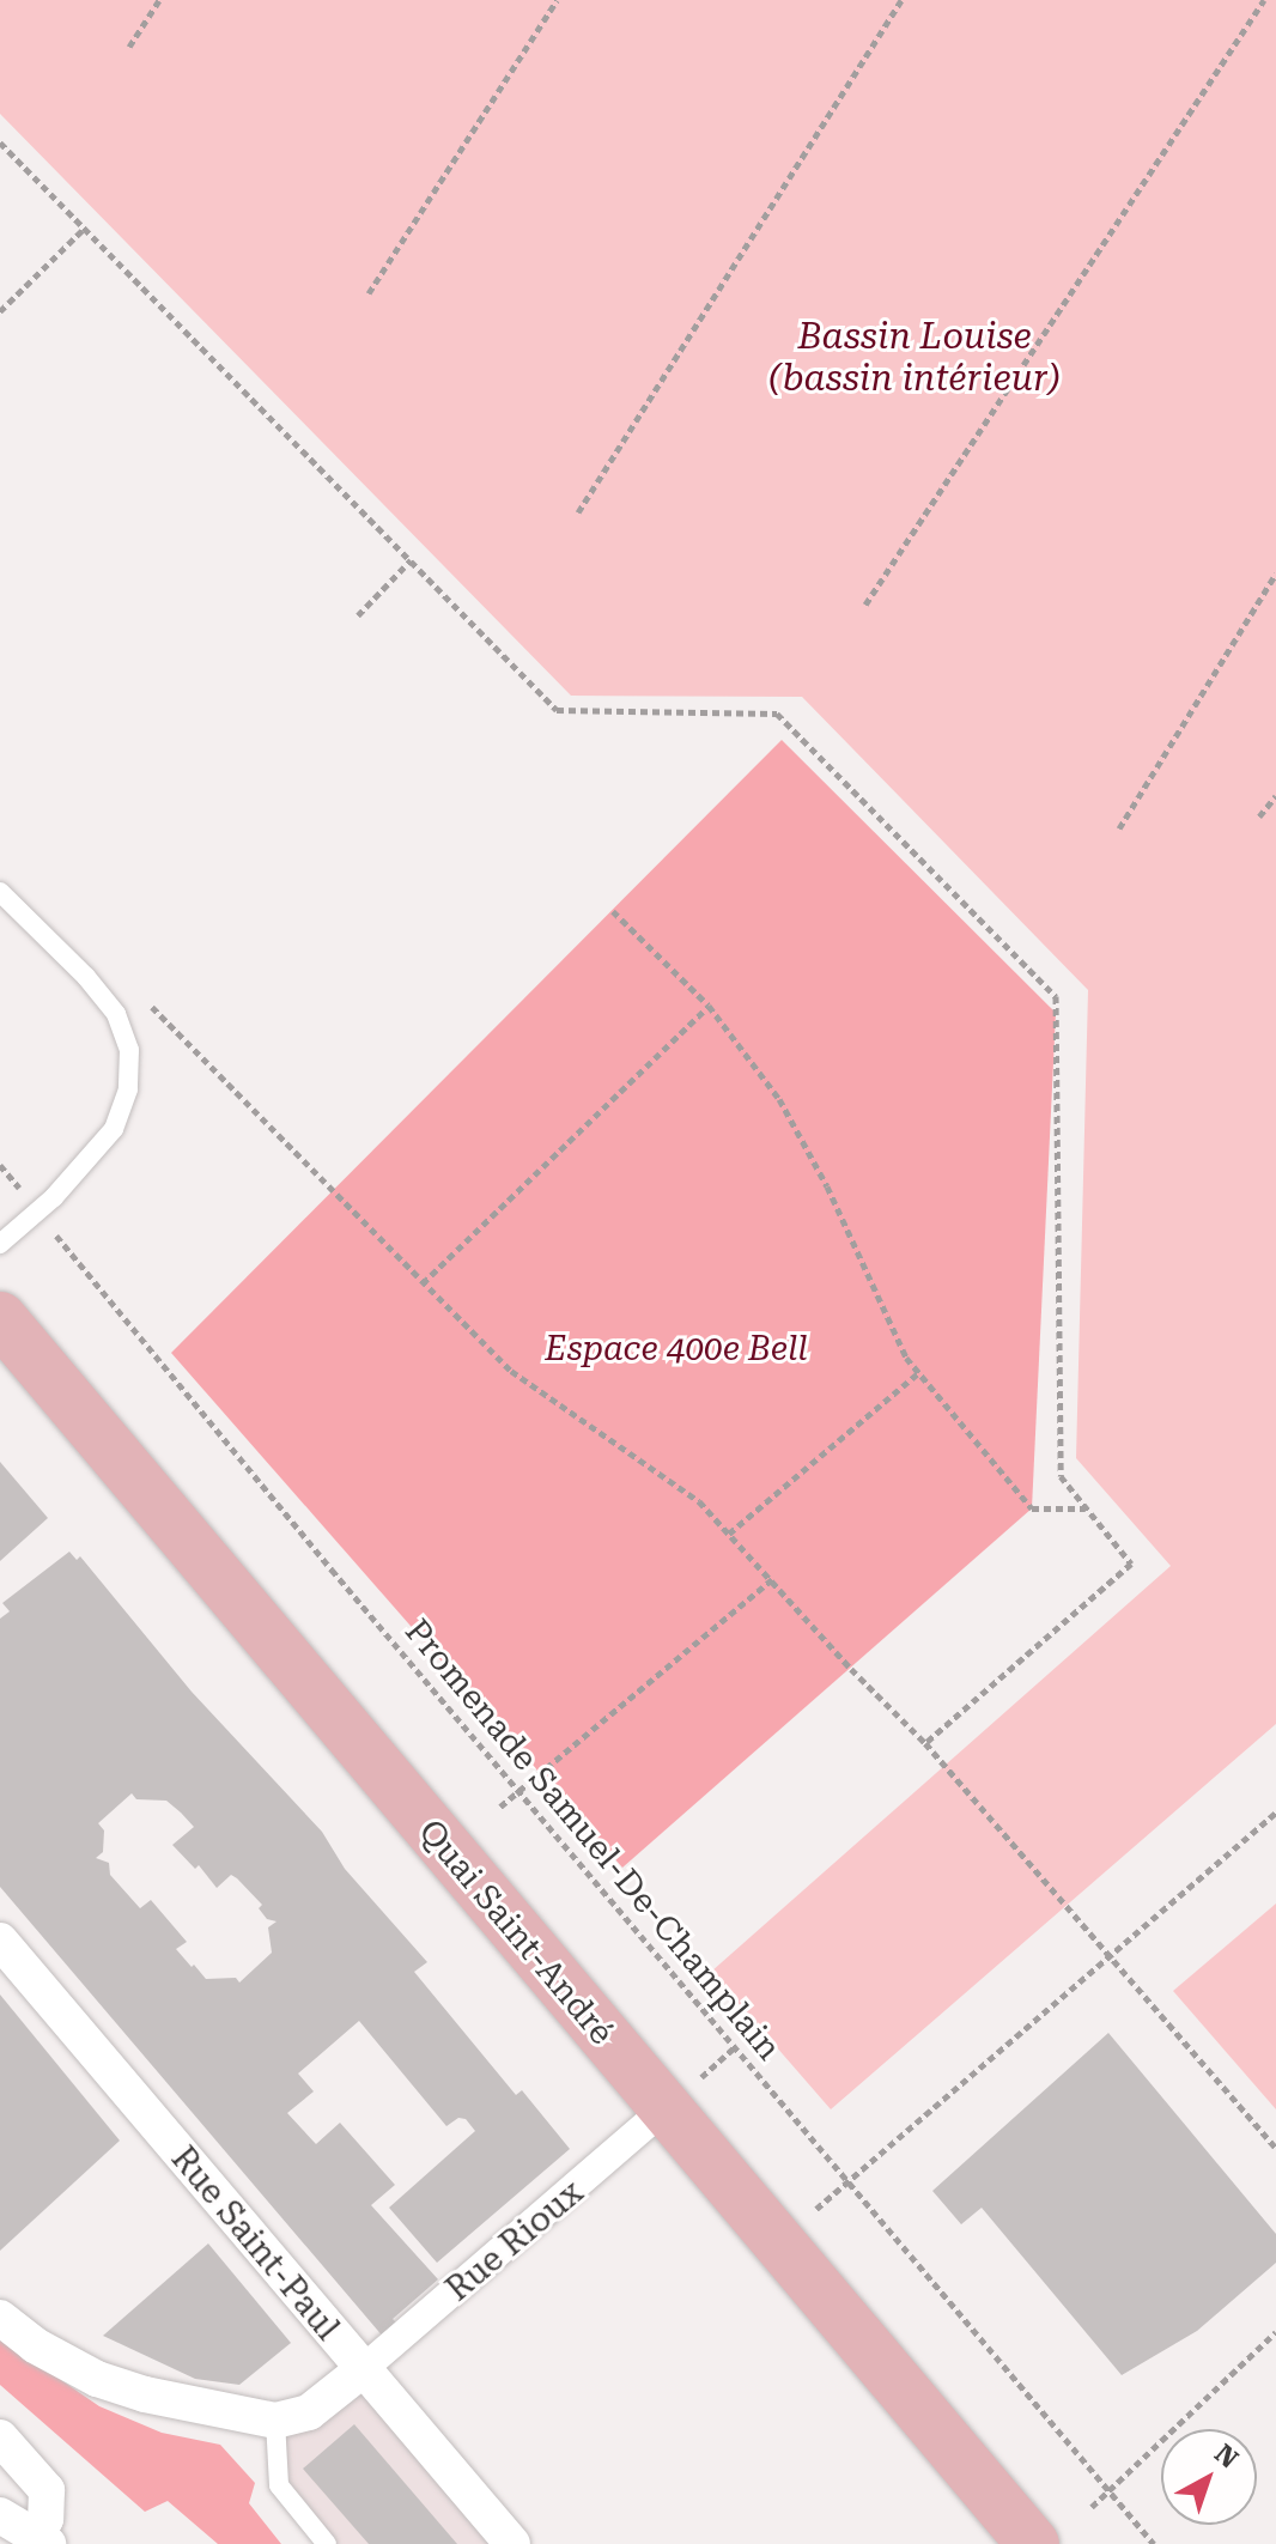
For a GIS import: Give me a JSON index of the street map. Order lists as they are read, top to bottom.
{
  "streets": {
    "main road": ["Quai Saint-André"],
    "street": ["Rue Rioux", "Rue Saint-Paul"],
    "path": ["Promenade Samuel-De-Champlain"]
  },
  "crossings": [
    ["Quai Saint-André", "Rue Rioux"],
    ["Rue Rioux", "Rue Saint-Paul"]
  ],
  "water": ["Bassin Louise (bassin intérieur)"],
  "parks": ["Espace 400e Bell"],
  "north": "top right"
}
